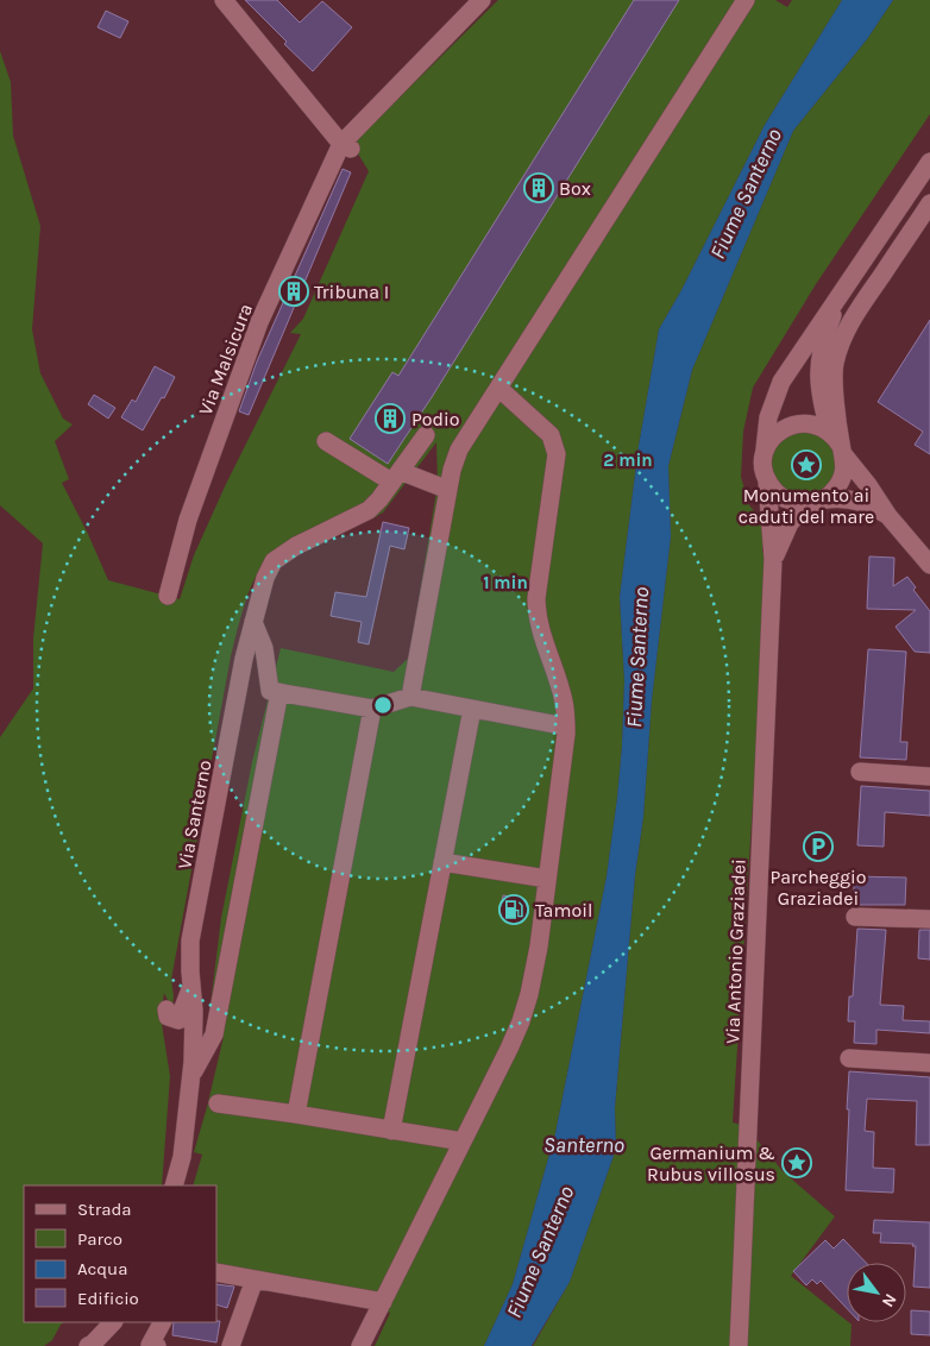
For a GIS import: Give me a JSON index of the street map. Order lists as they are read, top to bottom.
{
  "streets": {
    "street": ["Via Malsicura", "Via Santerno", "Via Antonio Graziadei"]
  },
  "water": ["Fiume Santerno", "Santerno"],
  "places": {
    "building": ["Box", "Tribuna I", "Podio"],
    "place": ["Monumento ai caduti del mare", "Germanium & Rubus villosus"],
    "parking": ["Parcheggio Graziadei"],
    "fuel station": ["Tamoil"]
  },
  "legend": [
    "Strada",
    "Parco",
    "Acqua",
    "Edificio"
  ],
  "north": "bottom right",
  "rings": ["2 min", "1 min"]
}
